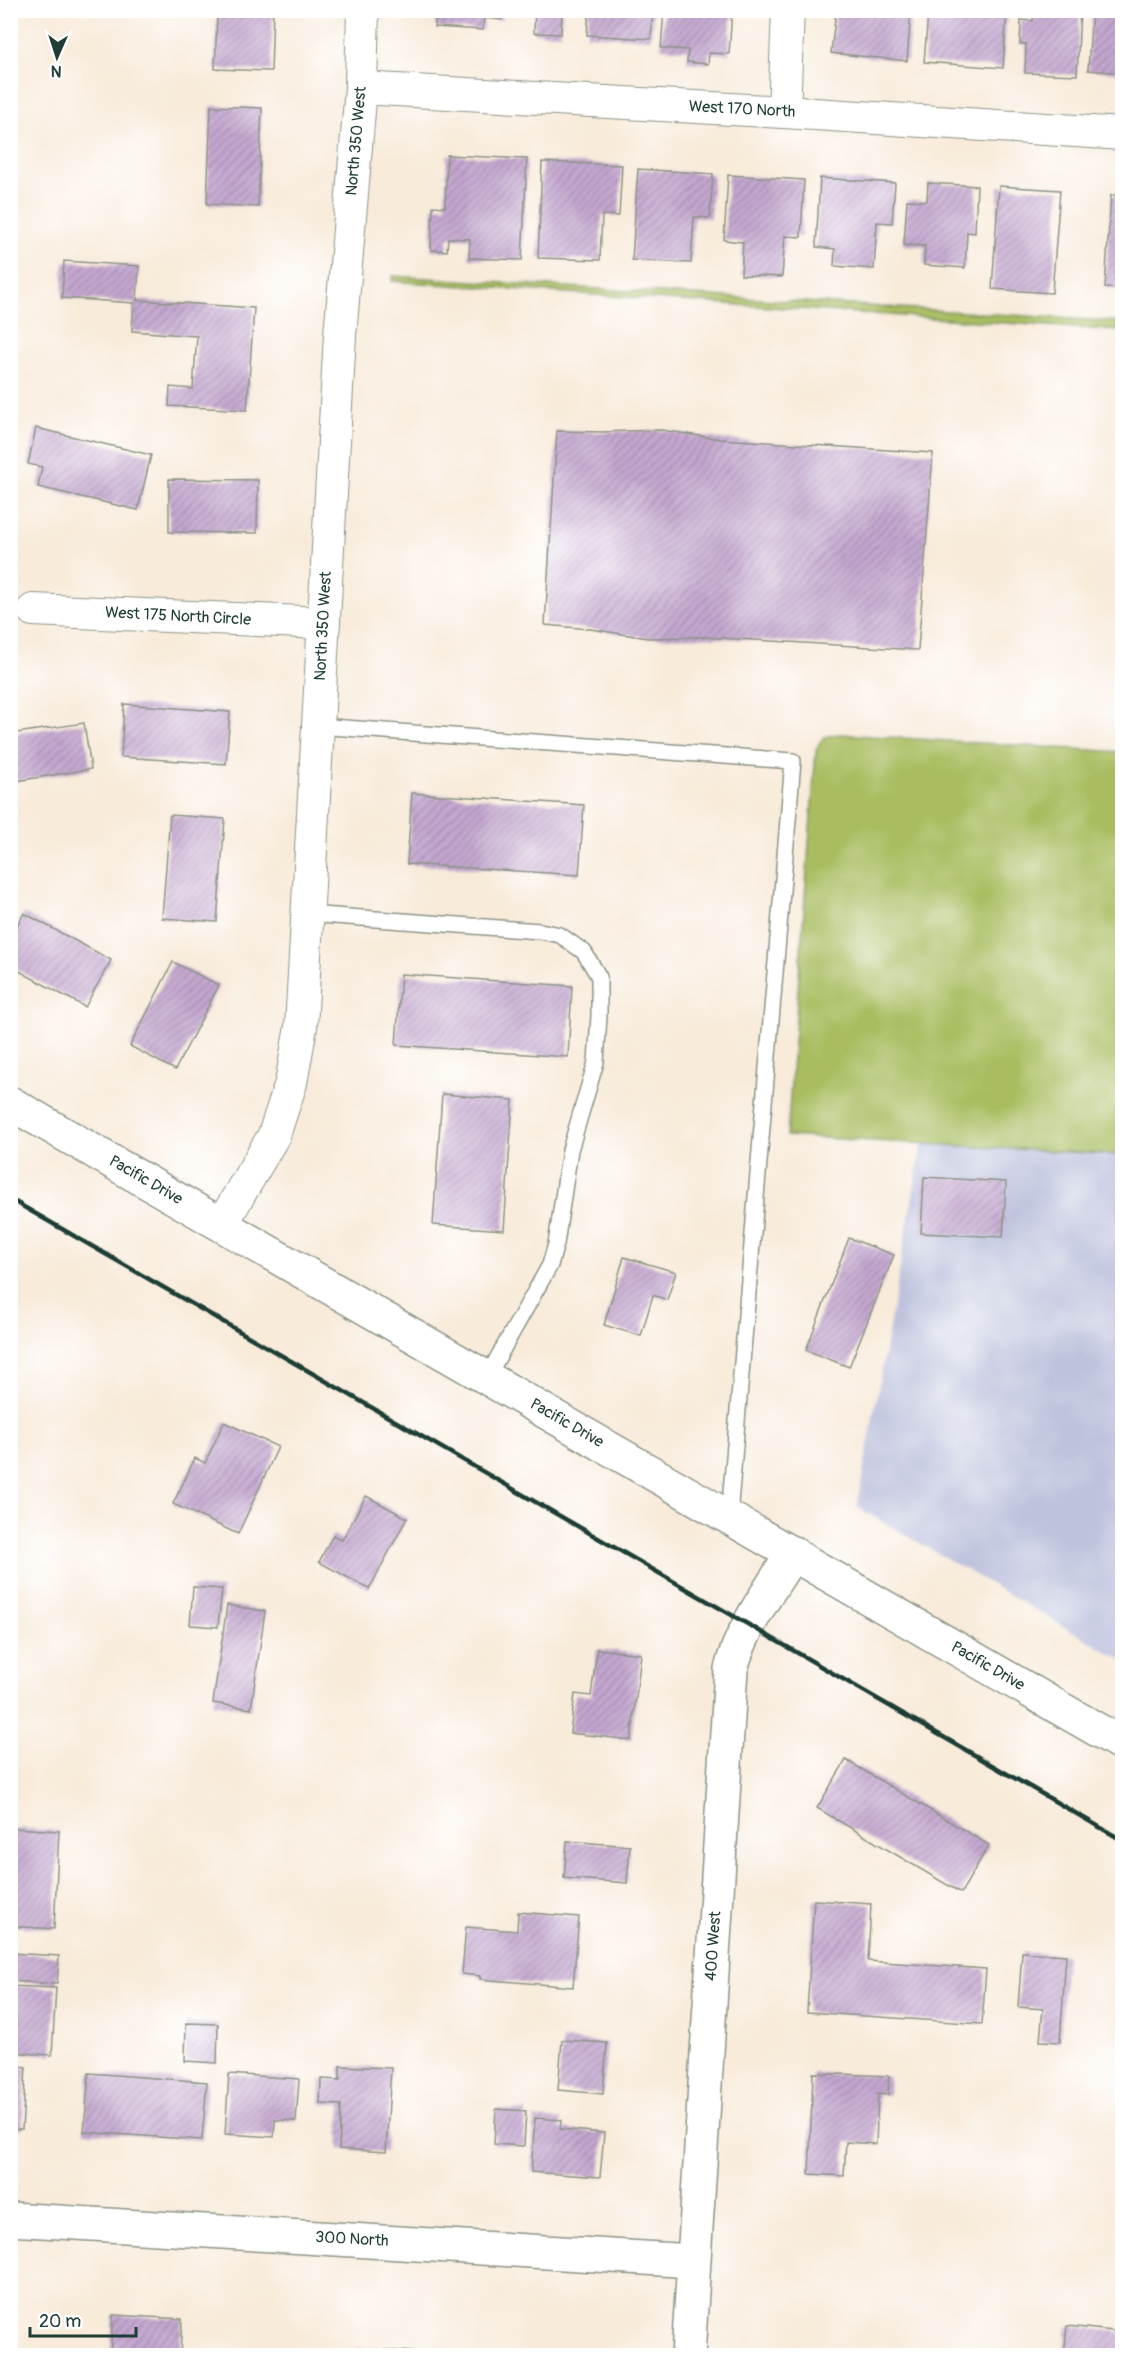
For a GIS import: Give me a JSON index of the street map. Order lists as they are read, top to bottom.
{
  "streets": {
    "street": [
      "West 170 North",
      "North 350 West",
      "West 175 North Circle",
      "Pacific Drive",
      "400 West",
      "300 North"
    ]
  },
  "crossings": [
    ["West 170 North", "North 350 West"],
    ["North 350 West", "West 175 North Circle"],
    ["North 350 West", "Pacific Drive"],
    ["Pacific Drive", "400 West"],
    ["400 West", "300 North"]
  ],
  "scale_bar": "20 m",
  "north": "bottom"
}
